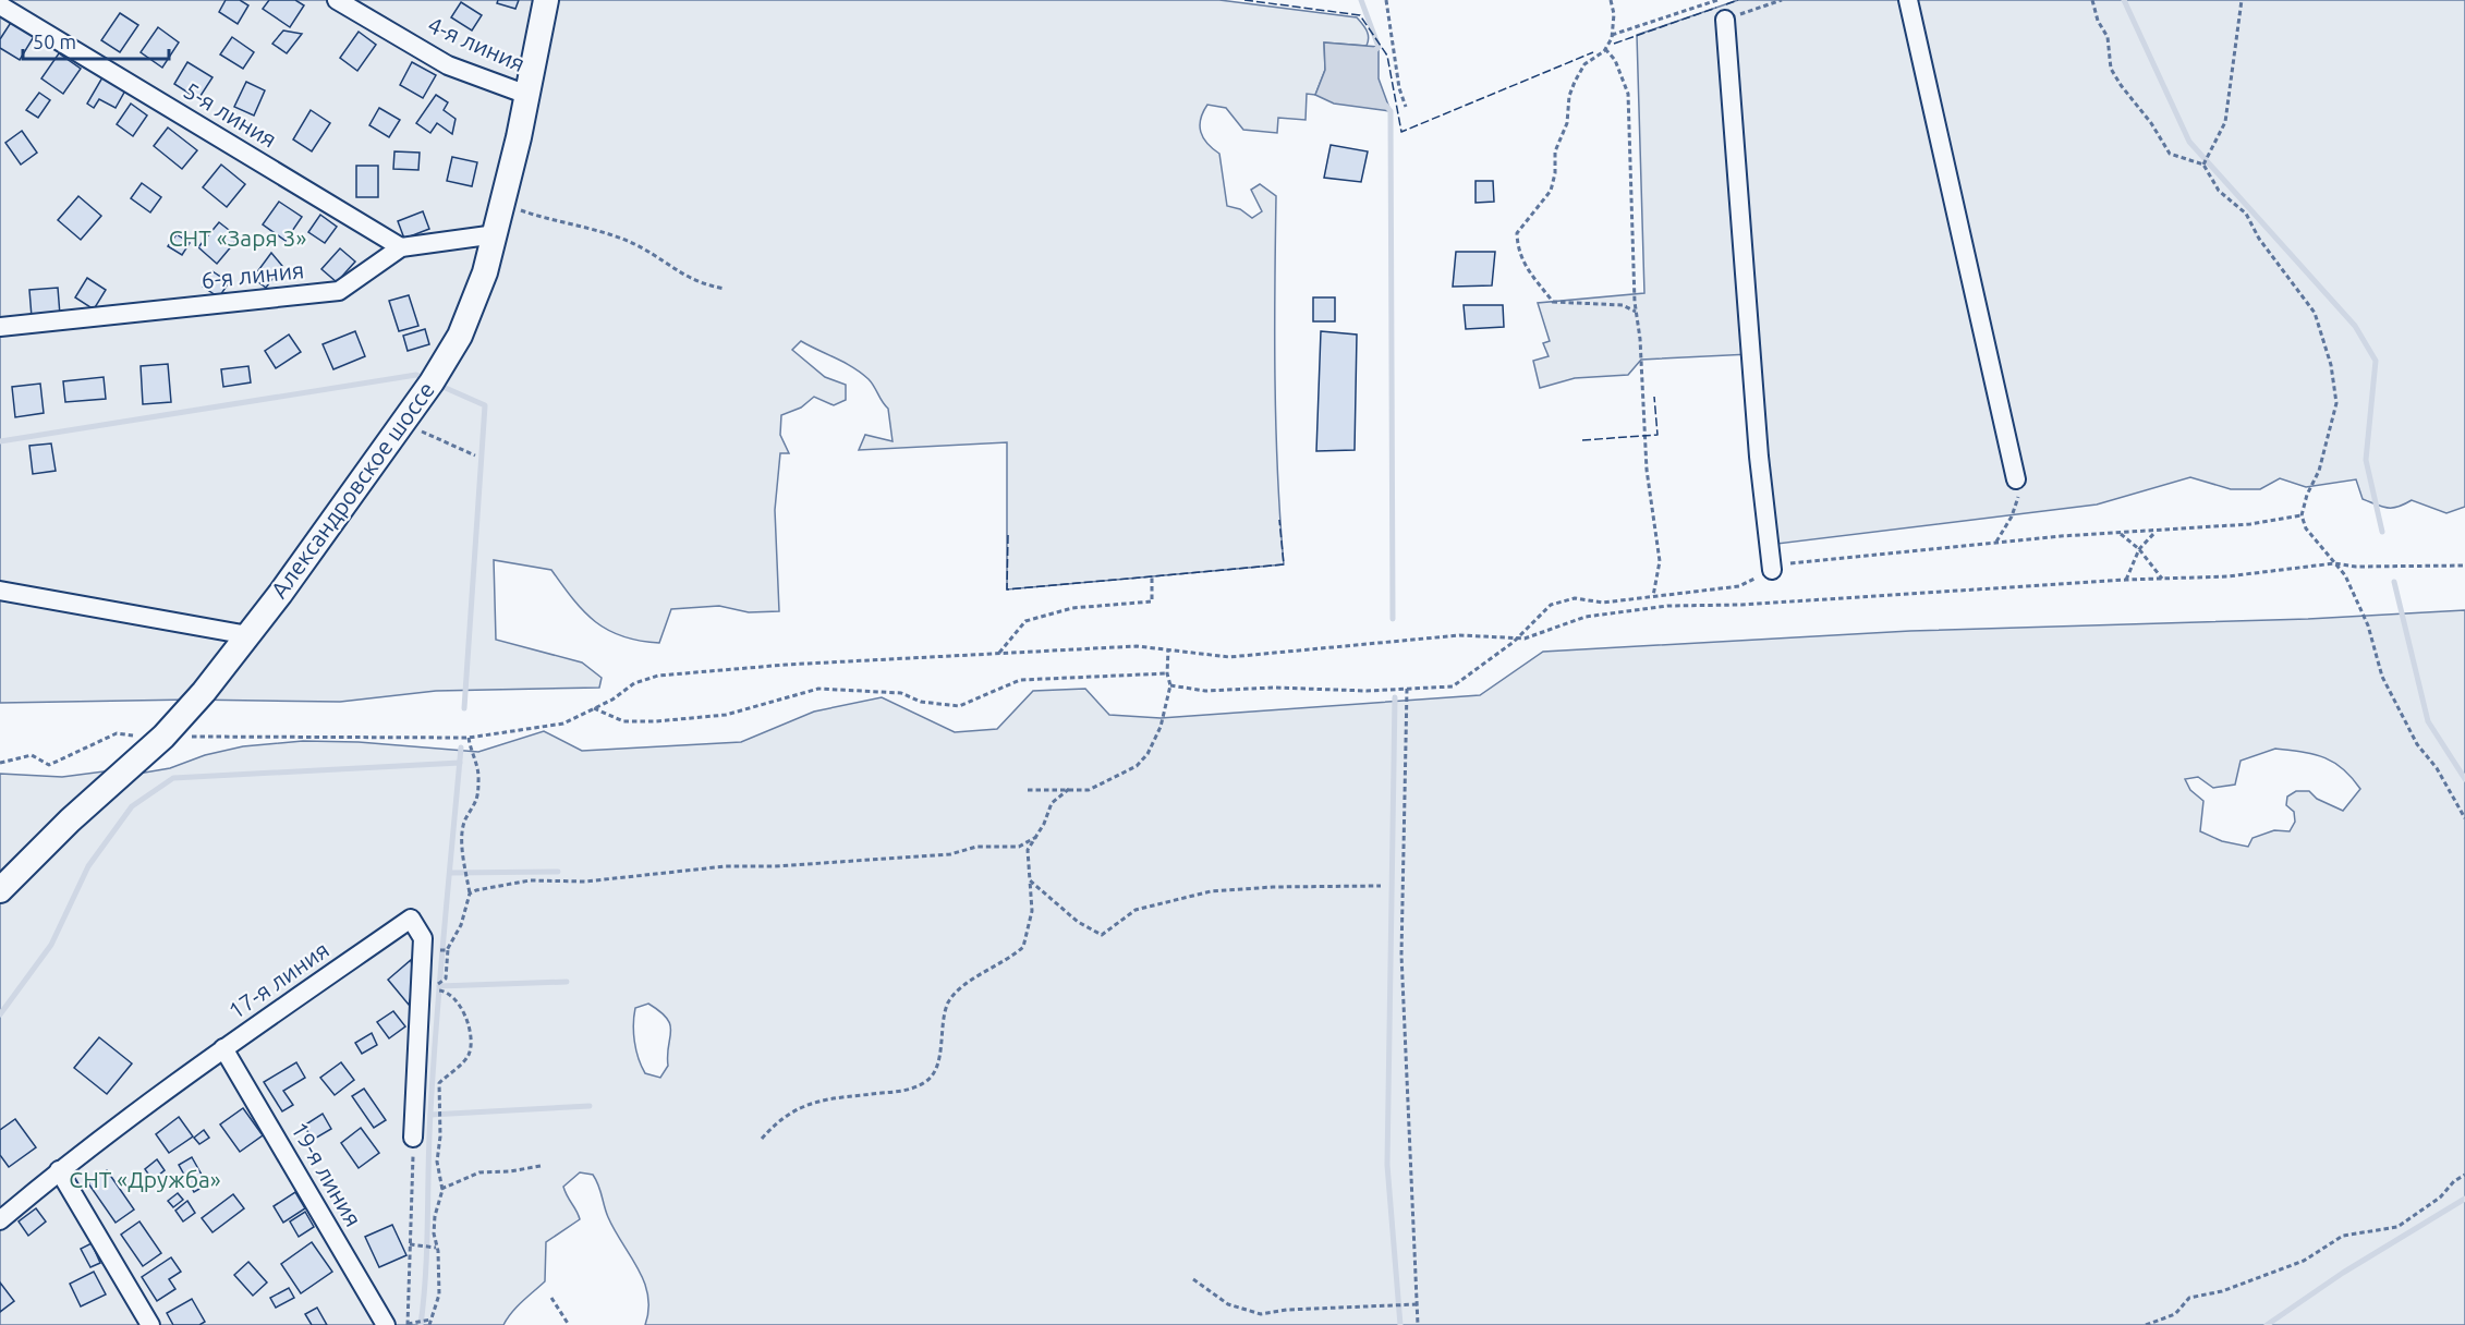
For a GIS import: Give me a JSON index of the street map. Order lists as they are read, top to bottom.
{
  "streets": {
    "street": [
      "4-я линия",
      "5-я линия",
      "6-я линия",
      "Александровское шоссе",
      "17-я линия",
      "19-я линия"
    ]
  },
  "crossings": [
    ["4-я линия", "Александровское шоссе"],
    ["5-я линия", "6-я линия"],
    ["6-я линия", "Александровское шоссе"],
    ["17-я линия", "19-я линия"]
  ],
  "parks": ["СНТ «Заря 3»", "СНТ «Дружба»"],
  "scale_bar": "50 m"
}
